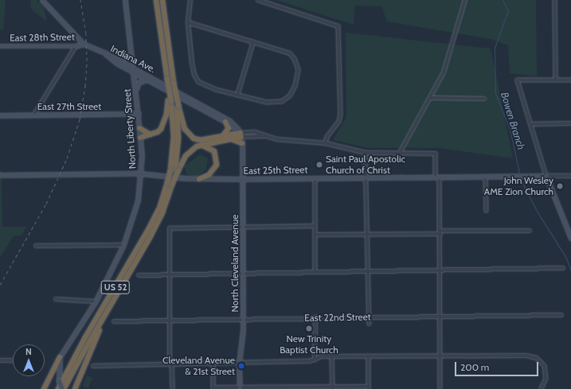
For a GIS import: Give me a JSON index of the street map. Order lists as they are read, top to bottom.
{
  "streets": {
    "highway": ["US 52"],
    "street": [
      "East 28th Street",
      "Indiana Ave.",
      "East 27th Street",
      "North Liberty Street",
      "East 25th Street",
      "North Cleveland Avenue",
      "East 22nd Street"
    ]
  },
  "crossings": [
    ["Indiana Ave.", "North Liberty Street"],
    ["Indiana Ave.", "North Cleveland Avenue"],
    ["East 27th Street", "North Liberty Street"],
    ["North Liberty Street", "East 25th Street"],
    ["East 25th Street", "North Cleveland Avenue"],
    ["North Cleveland Avenue", "East 22nd Street"]
  ],
  "water": ["Bowen Branch"],
  "places": [
    "Saint Paul Apostolic Church of Christ",
    "John Wesley AME Zion Church",
    "New Trinity Baptist Church",
    "Cleveland Avenue & 21st Street"
  ],
  "scale_bar": "200 m",
  "north": "top"
}
